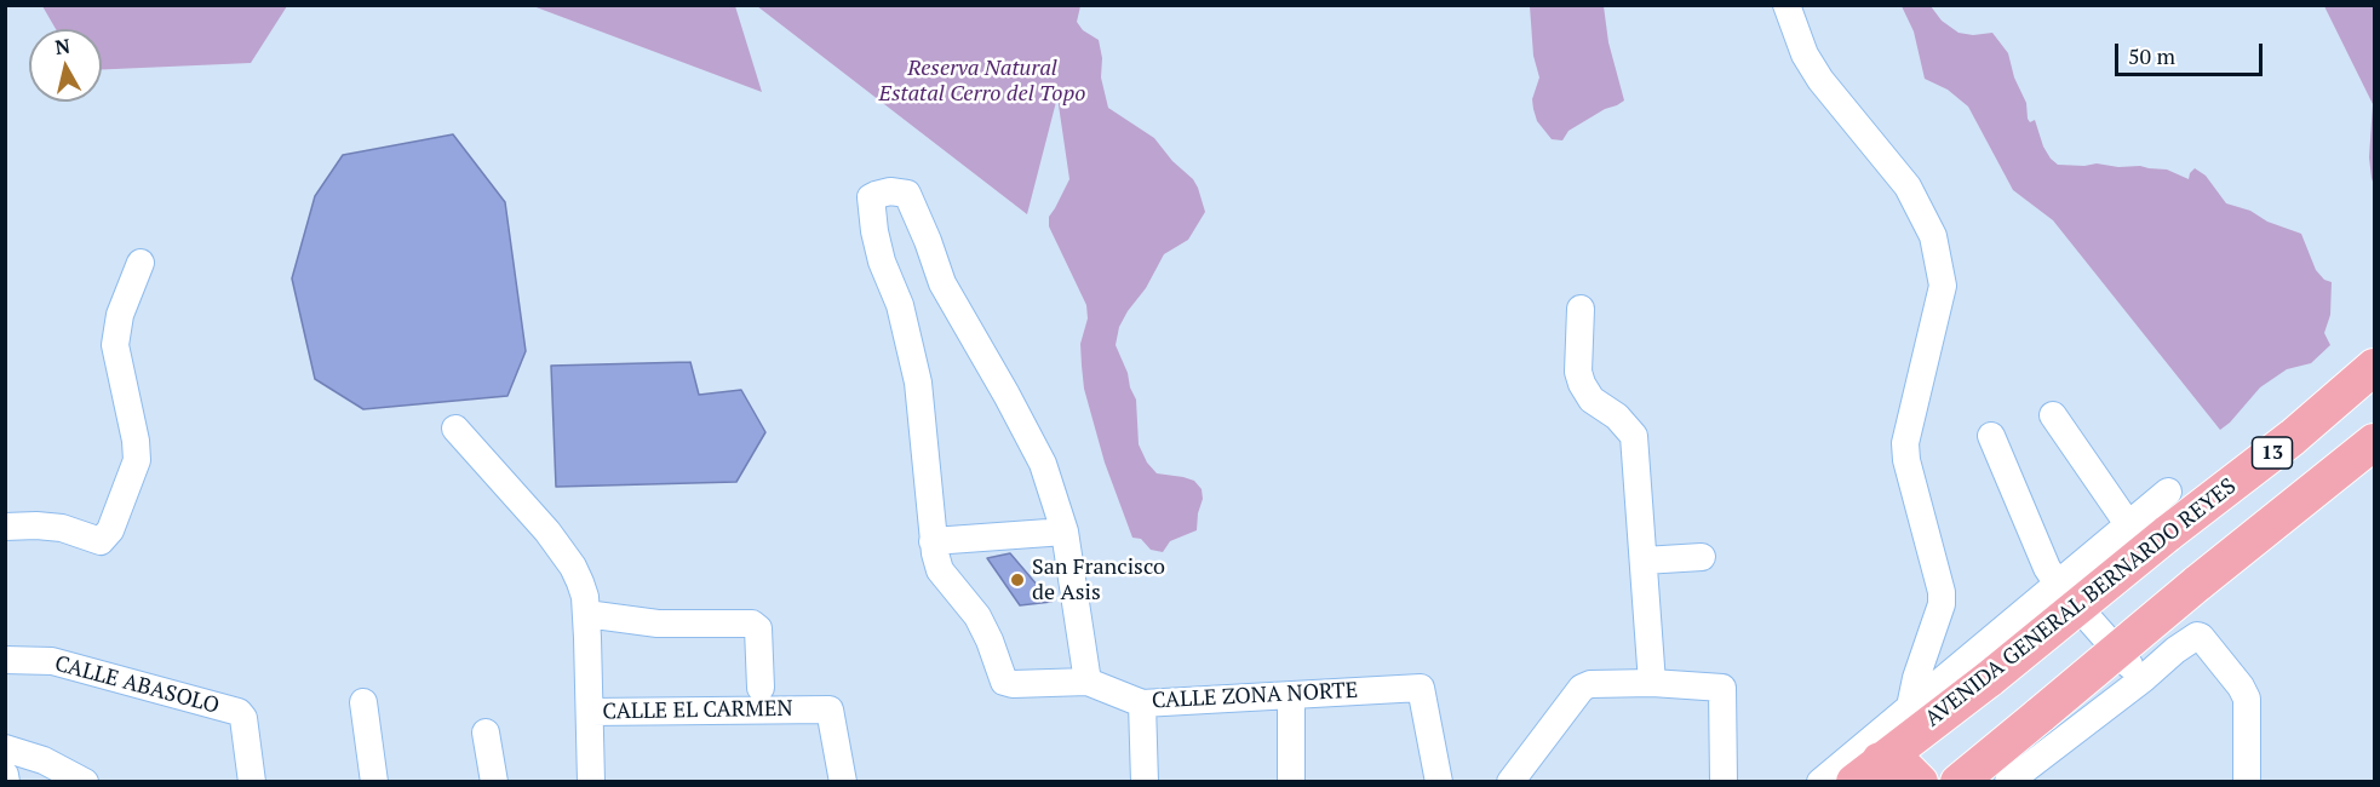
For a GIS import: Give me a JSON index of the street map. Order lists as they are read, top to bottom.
{
  "streets": {
    "main road": ["13", "AVENIDA GENERAL BERNARDO REYES"],
    "street": ["CALLE ABASOLO", "CALLE ZONA NORTE", "CALLE EL CARMEN"]
  },
  "parks": ["Reserva Natural Estatal Cerro del Topo"],
  "places": ["San Francisco de Asis"],
  "scale_bar": "50 m",
  "north": "top"
}
